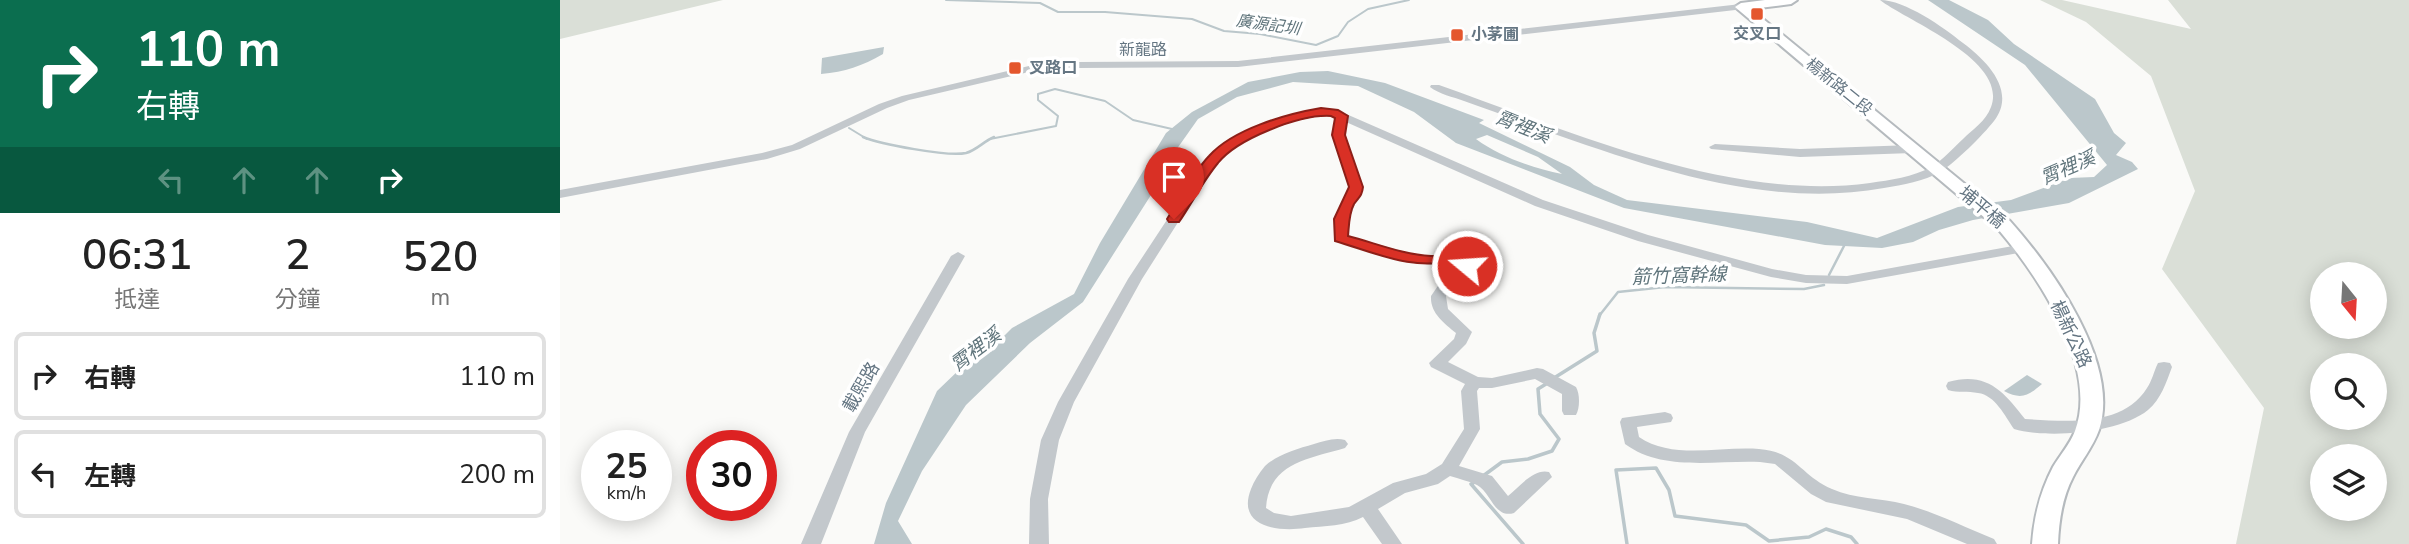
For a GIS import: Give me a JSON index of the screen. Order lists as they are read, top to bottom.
{
  "streets": {
    "main road": ["楊新路二段", "埔平橋", "楊新公路"],
    "street": ["新龍路", "載熙路"]
  },
  "crossings": [
    ["新龍路", "楊新路二段"],
    ["楊新路二段", "埔平橋"],
    ["埔平橋", "楊新公路"]
  ],
  "water": ["廣源記圳", "霄裡溪", "箭竹窩幹線"],
  "places": {
    "transit": ["交叉口", "小茅圃", "叉路口"]
  },
  "north": "bottom",
  "page": {
    "turn": ["110 m", "右轉"],
    "eta": [
      "06:31",
      "抵達",
      "2",
      "分鐘",
      "520",
      "m"
    ],
    "list": [
      {
        "name": "右轉",
        "value": "110 m"
      },
      {
        "name": "左轉",
        "value": "200 m"
      }
    ],
    "speed": "25 km/h",
    "limit": "30"
  }
}
